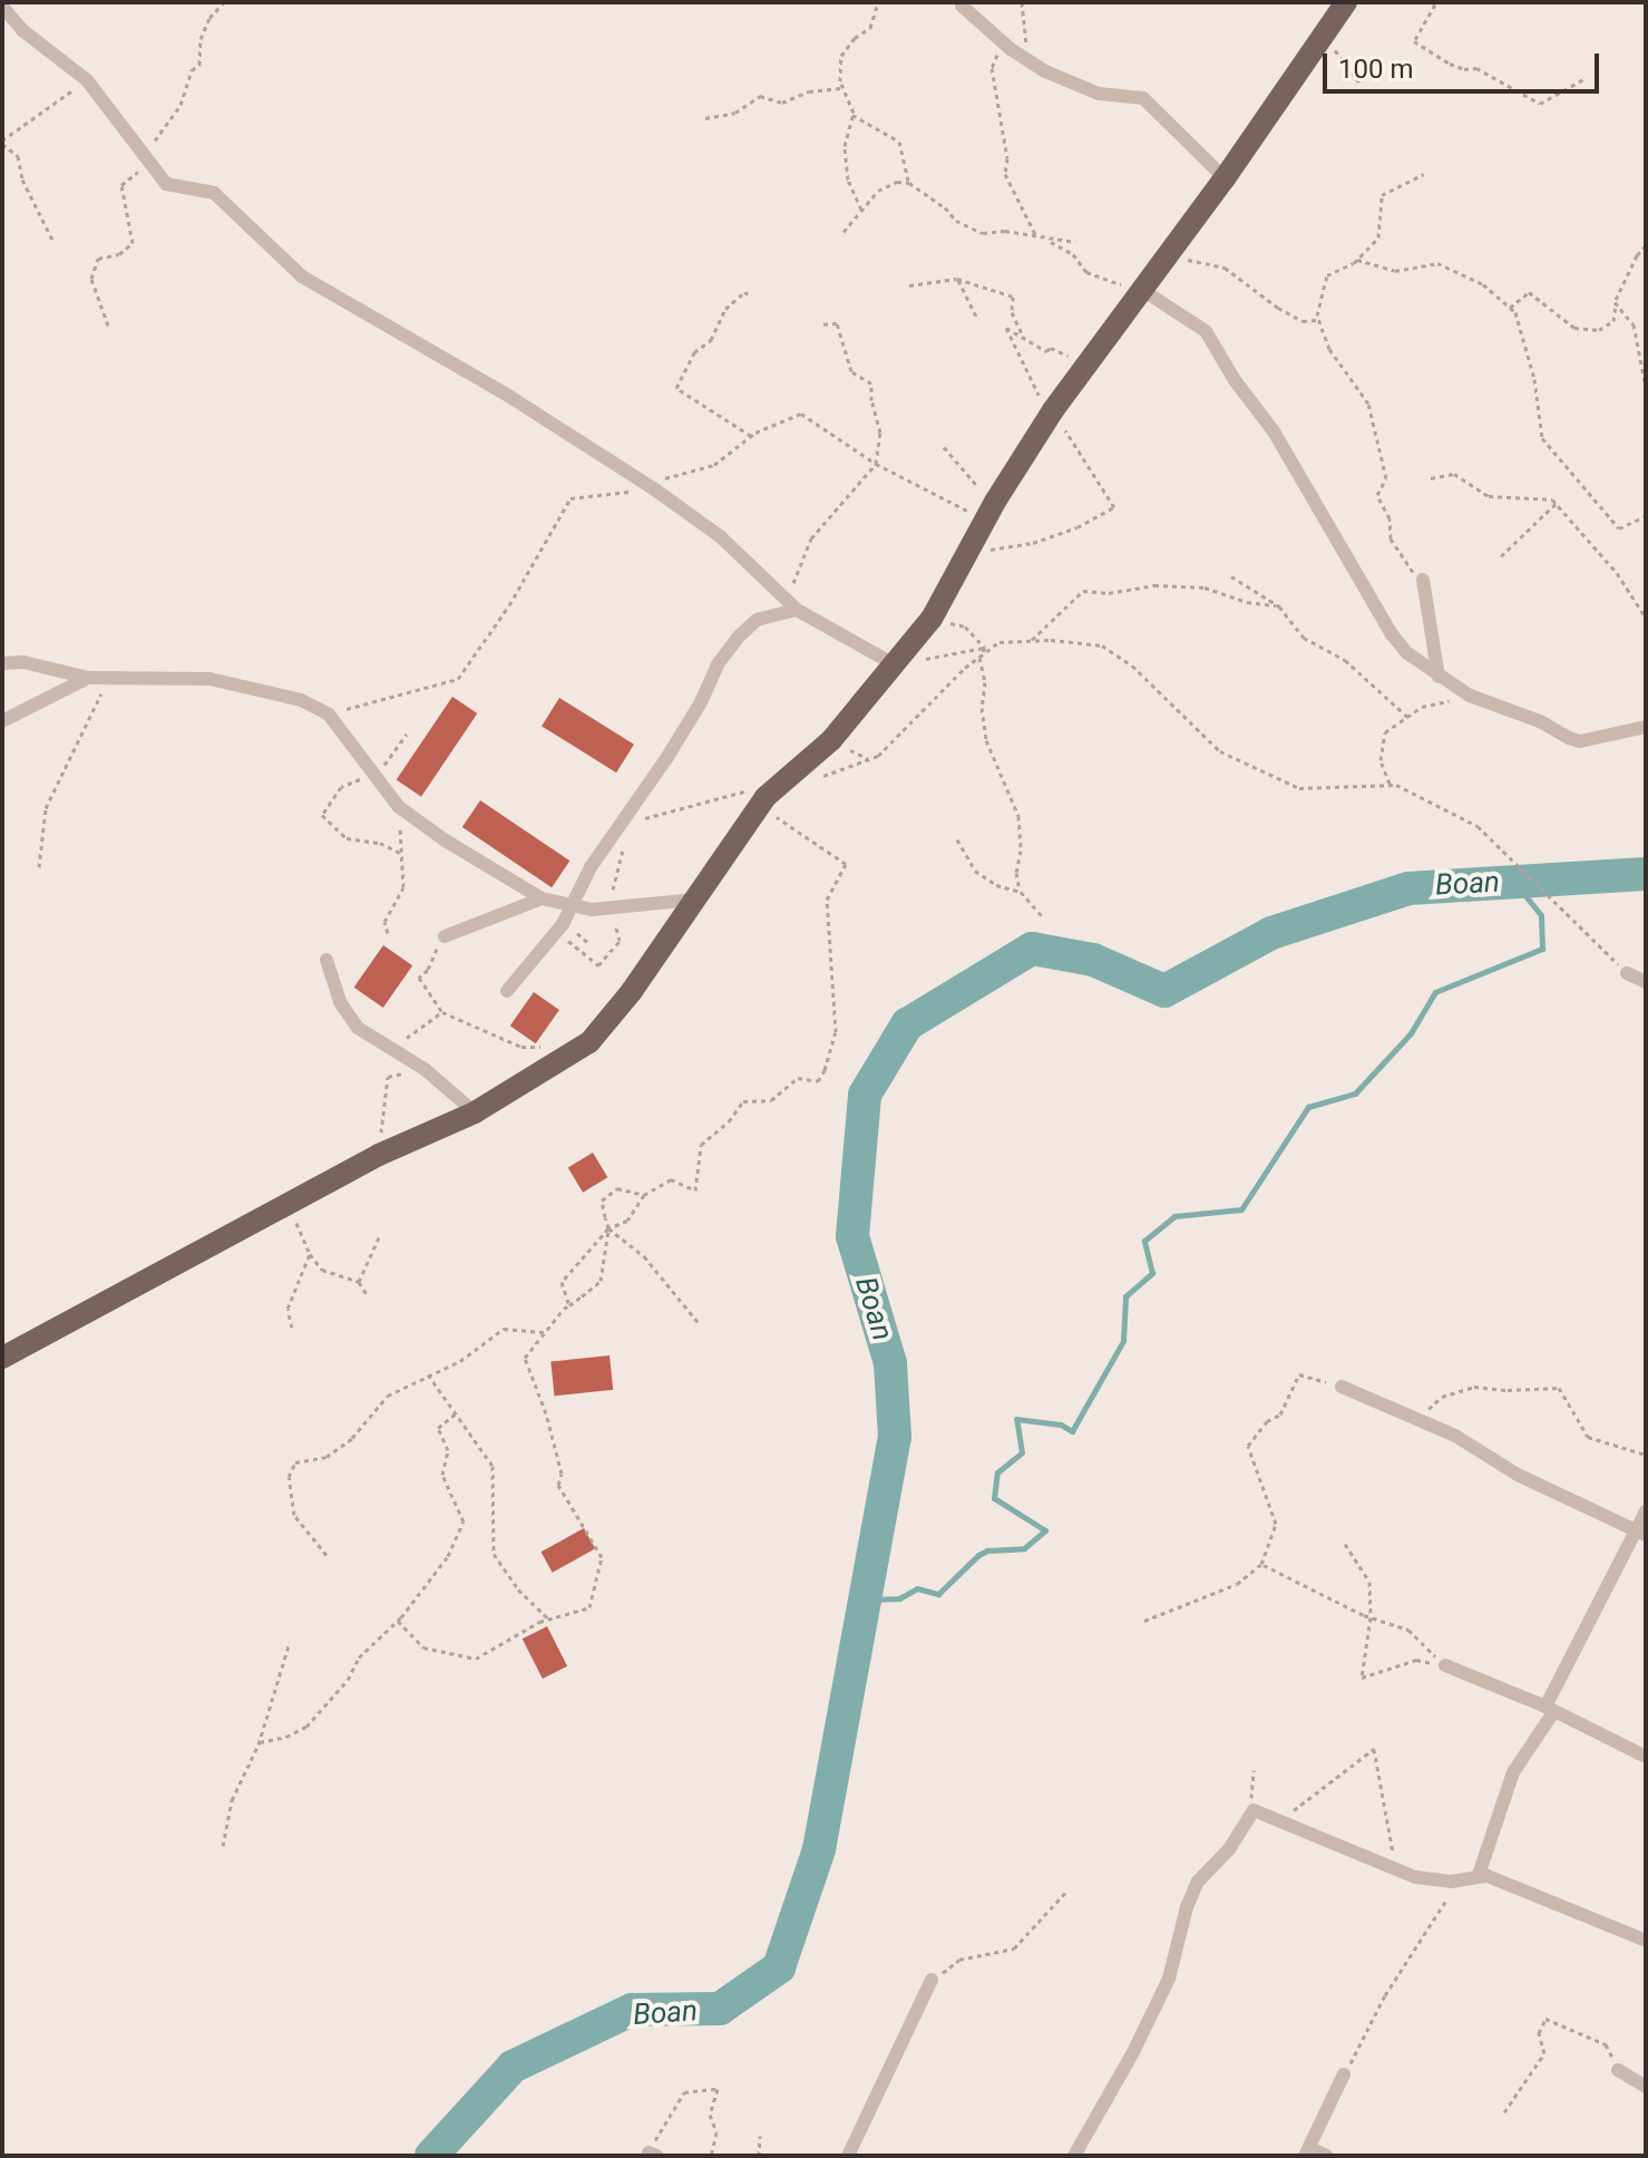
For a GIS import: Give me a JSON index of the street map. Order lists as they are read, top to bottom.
{
  "water": ["Boan"],
  "scale_bar": "100 m"
}
